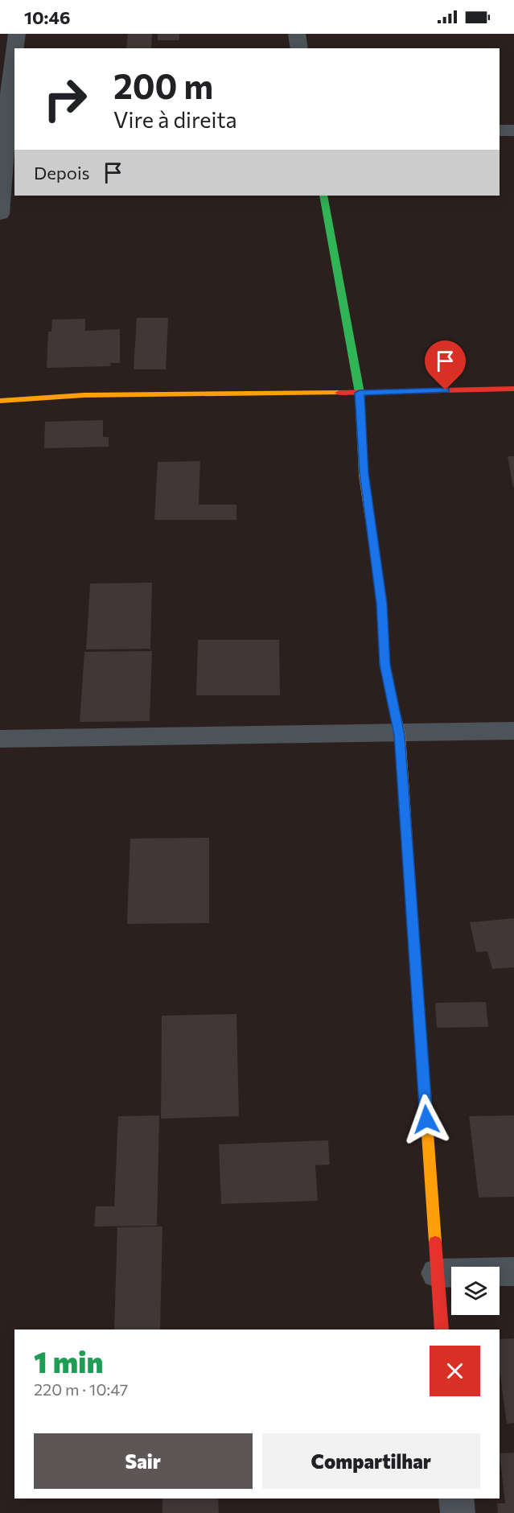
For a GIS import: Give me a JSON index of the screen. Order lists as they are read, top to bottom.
{
  "page": {
    "status": "10:46",
    "turn": ["200 m", "Vire à direita"],
    "then": "Depois",
    "heading": ["1 min", "220 m · 10:47"],
    "buttons": ["Sair", "Compartilhar"]
  }
}
